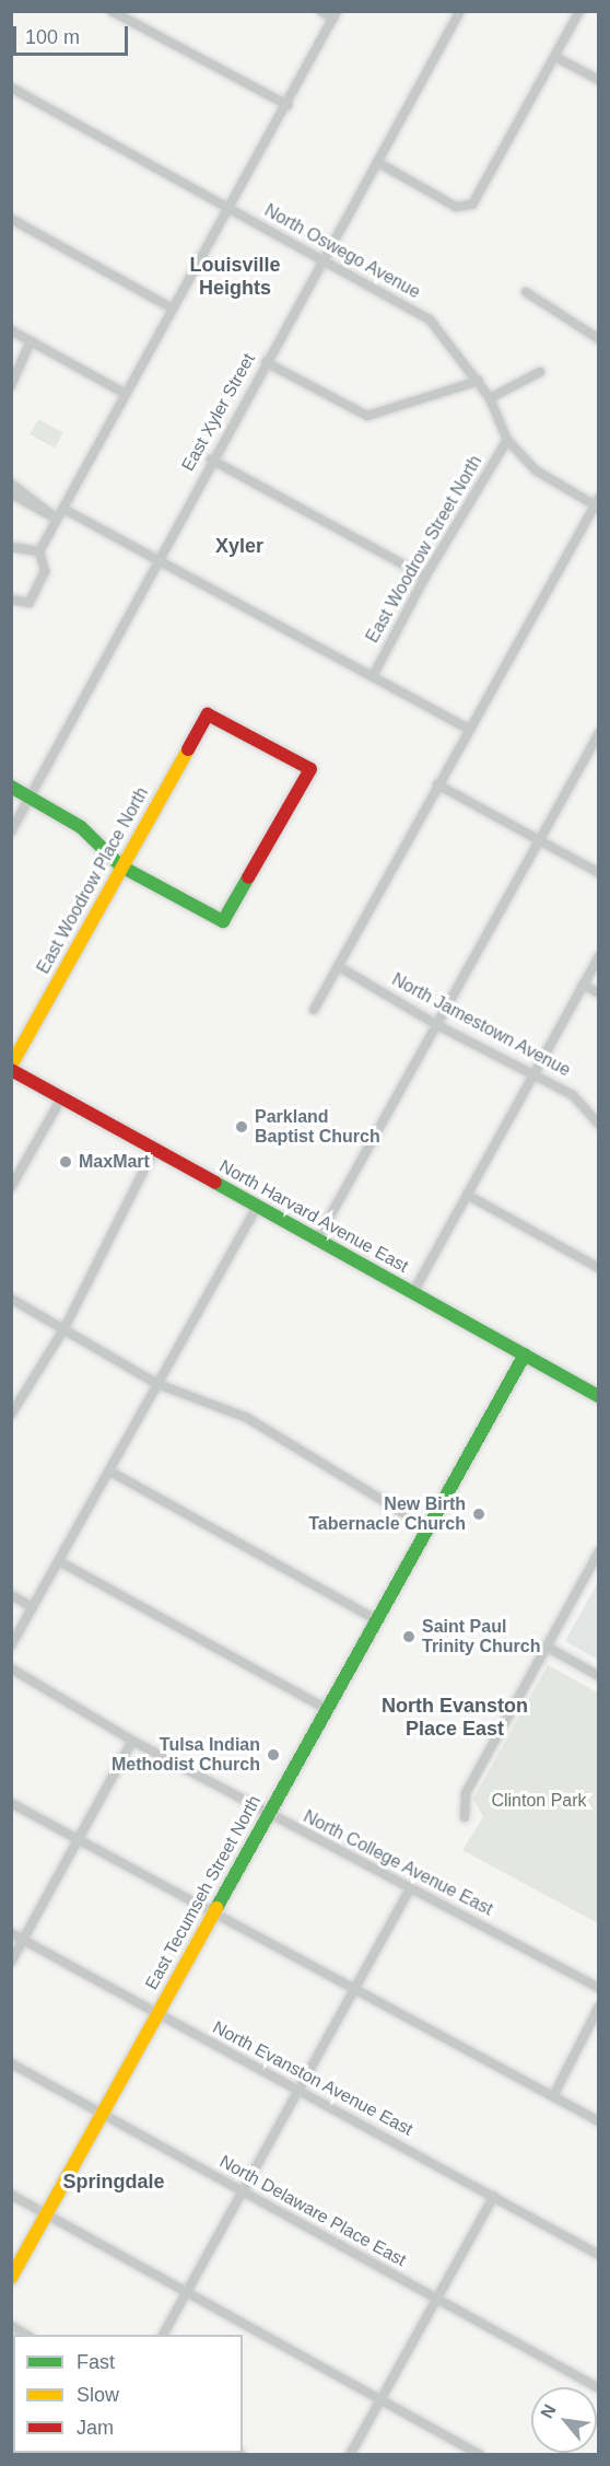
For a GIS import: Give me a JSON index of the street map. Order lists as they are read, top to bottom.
{
  "streets": {
    "street": [
      "North Oswego Avenue",
      "East Xyler Street",
      "East Woodrow Street North",
      "East Woodrow Place North",
      "North Jamestown Avenue",
      "North Harvard Avenue East",
      "North College Avenue East",
      "East Tecumseh Street North",
      "North Evanston Avenue East",
      "North Delaware Place East"
    ]
  },
  "crossings": [
    ["North Oswego Avenue", "East Xyler Street"],
    ["North Oswego Avenue", "East Woodrow Street North"],
    ["East Woodrow Place North", "North Harvard Avenue East"],
    ["North Harvard Avenue East", "East Tecumseh Street North"],
    ["North College Avenue East", "East Tecumseh Street North"],
    ["East Tecumseh Street North", "North Evanston Avenue East"],
    ["East Tecumseh Street North", "North Delaware Place East"]
  ],
  "districts": [
    "Louisville Heights",
    "Xyler",
    "North Evanston Place East",
    "Springdale"
  ],
  "parks": ["Clinton Park"],
  "places": [
    "Parkland Baptist Church",
    "MaxMart",
    "New Birth Tabernacle Church",
    "Saint Paul Trinity Church",
    "Tulsa Indian Methodist Church"
  ],
  "legend": ["Fast", "Slow", "Jam"],
  "scale_bar": "100 m",
  "north": "top left"
}
